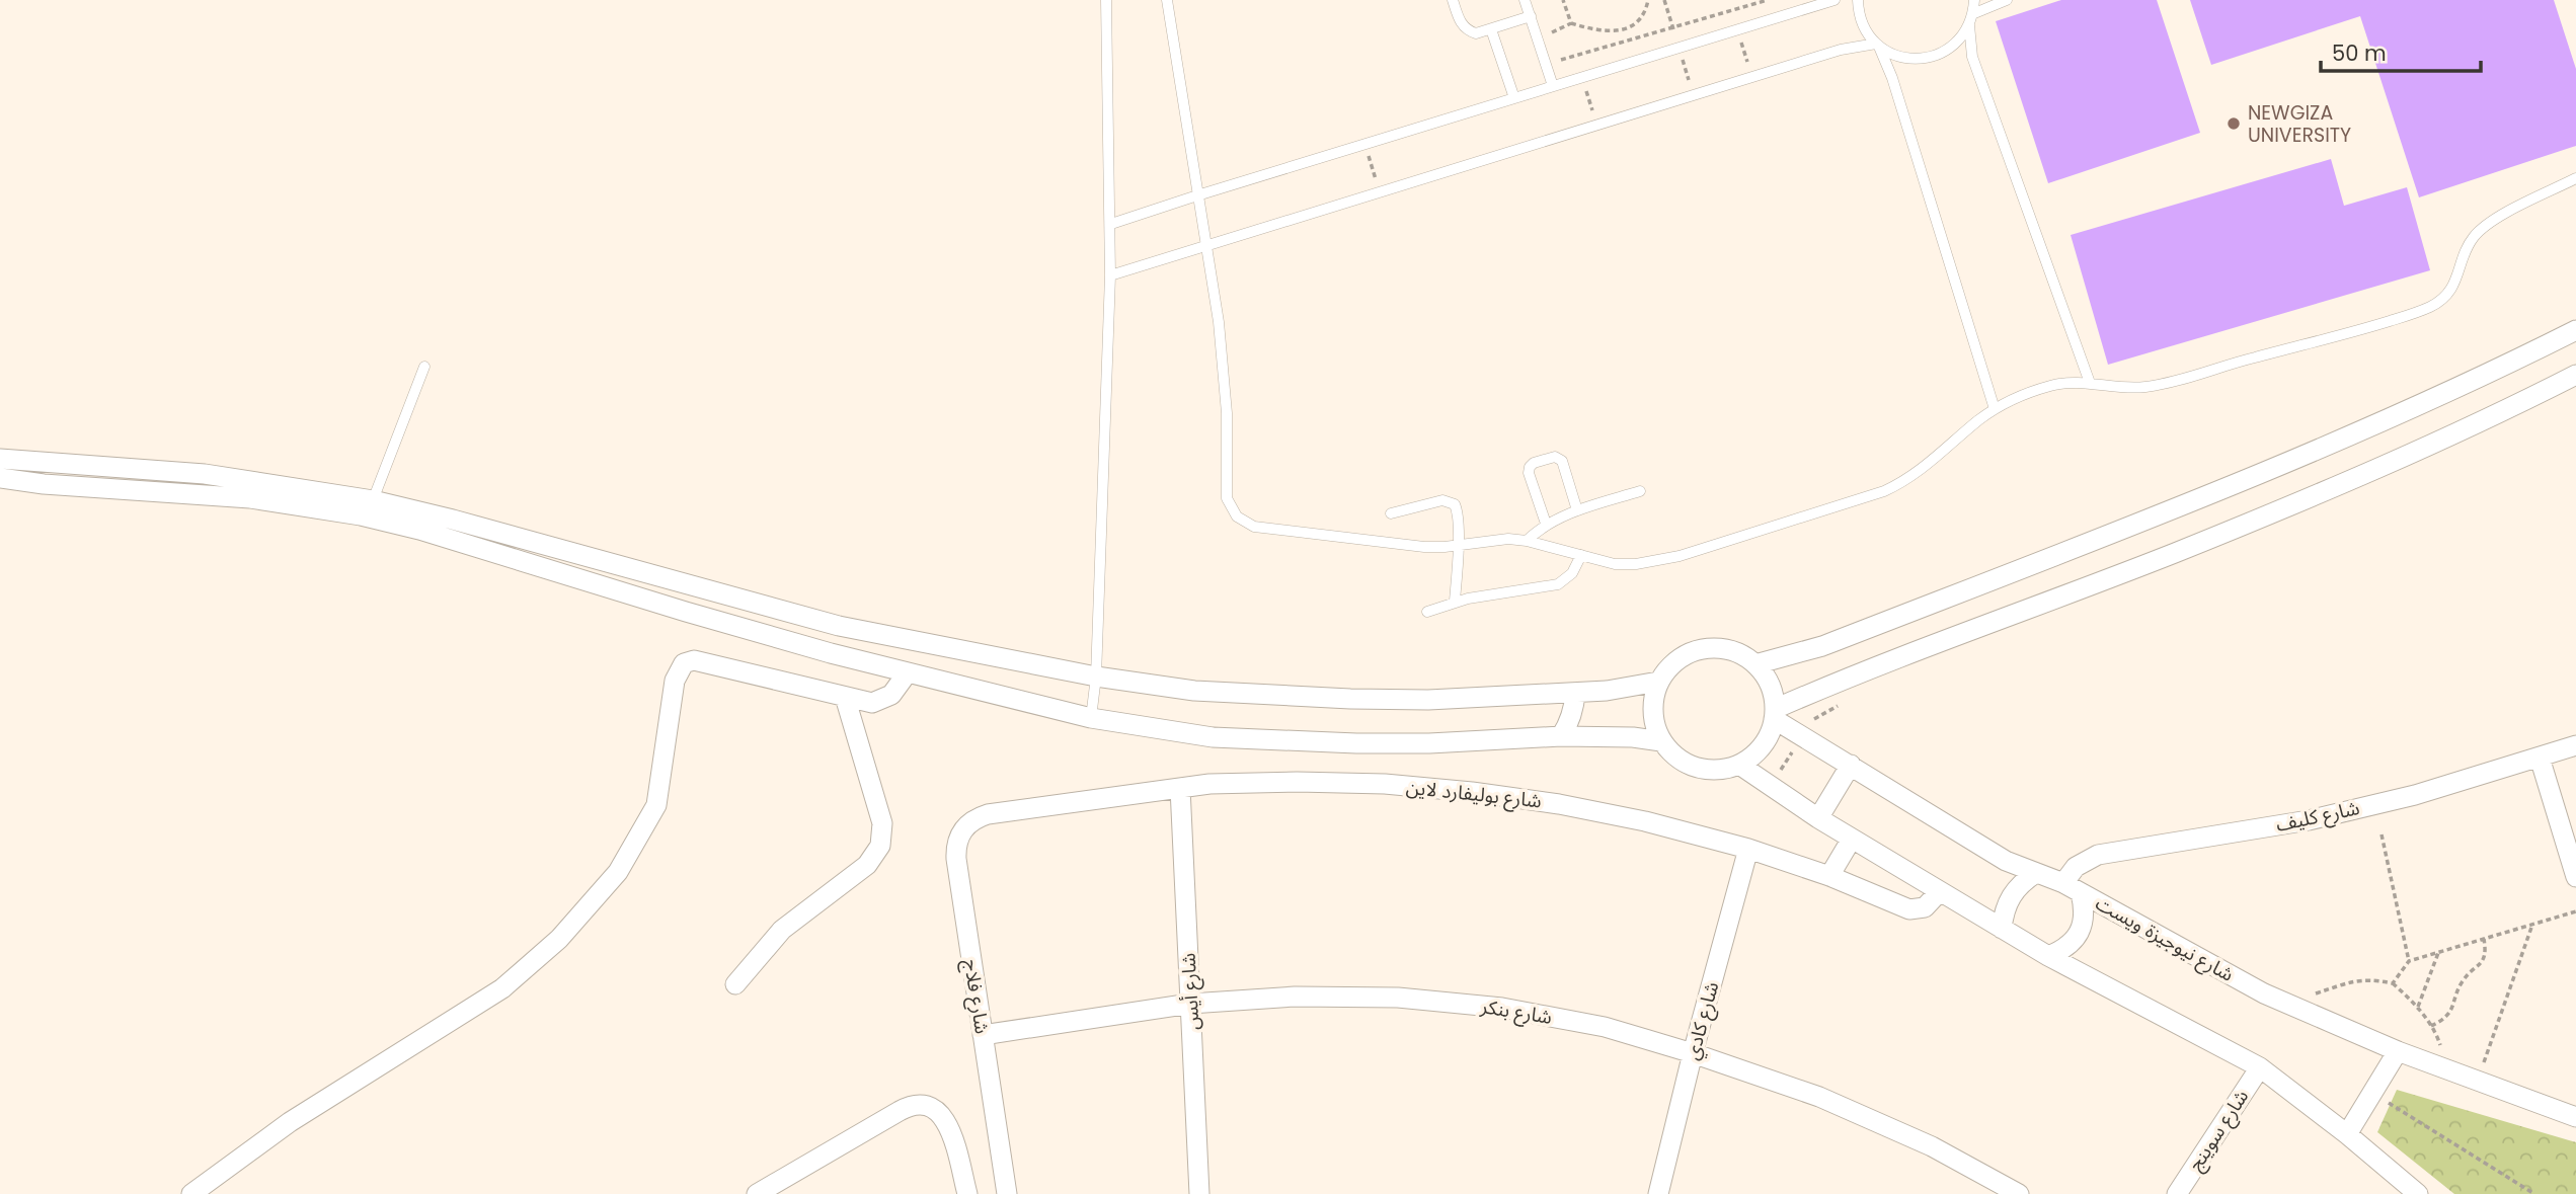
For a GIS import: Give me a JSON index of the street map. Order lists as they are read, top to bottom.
{
  "streets": {
    "street": [
      "شارع بوليفارد لاين",
      "شارع كليف",
      "شارع نيوجيزة ويست",
      "شارع أيس",
      "شارع فلاج",
      "شارع بنكر",
      "شارع كادي",
      "شارع سوينج"
    ]
  },
  "crossings": [
    ["شارع بوليفارد لاين", "شارع أيس"],
    ["شارع بوليفارد لاين", "شارع فلاج"],
    ["شارع بوليفارد لاين", "شارع كادي"],
    ["شارع كليف", "شارع نيوجيزة ويست"],
    ["شارع أيس", "شارع بنكر"],
    ["شارع فلاج", "شارع بنكر"],
    ["شارع بنكر", "شارع كادي"]
  ],
  "places": ["NEWGIZA UNIVERSITY"],
  "scale_bar": "50 m"
}
